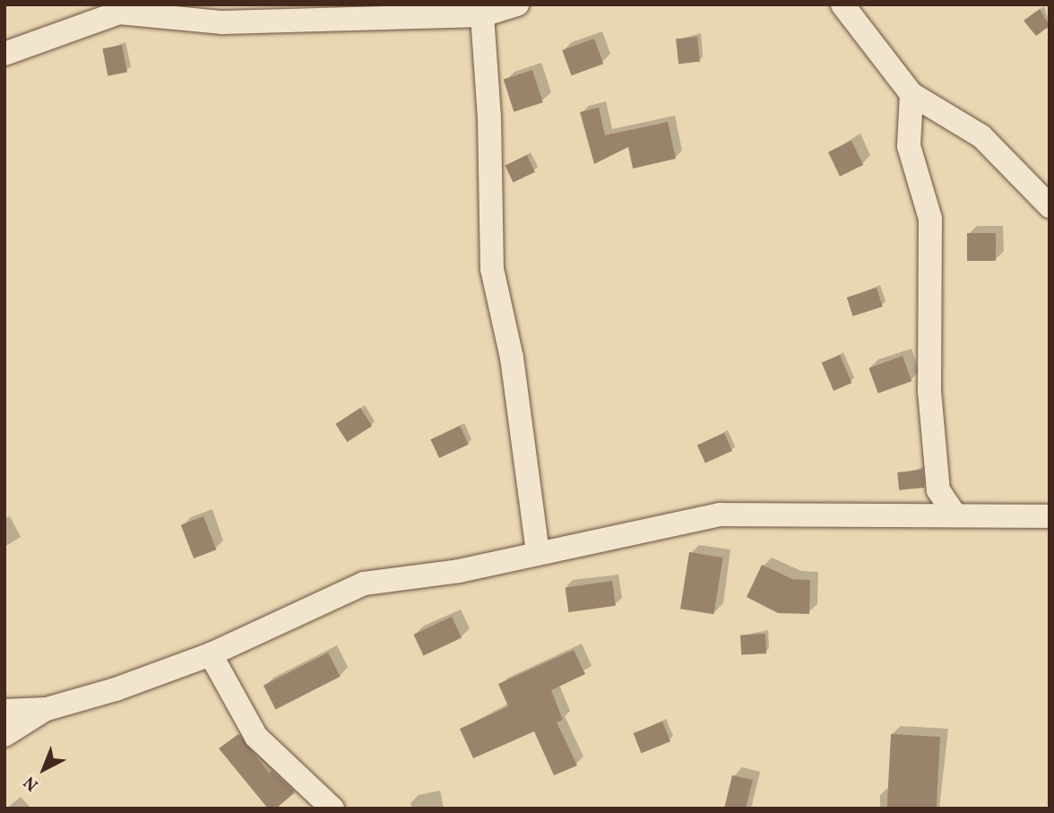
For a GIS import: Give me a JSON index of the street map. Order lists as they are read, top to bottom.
{
  "north": "bottom left"
}
